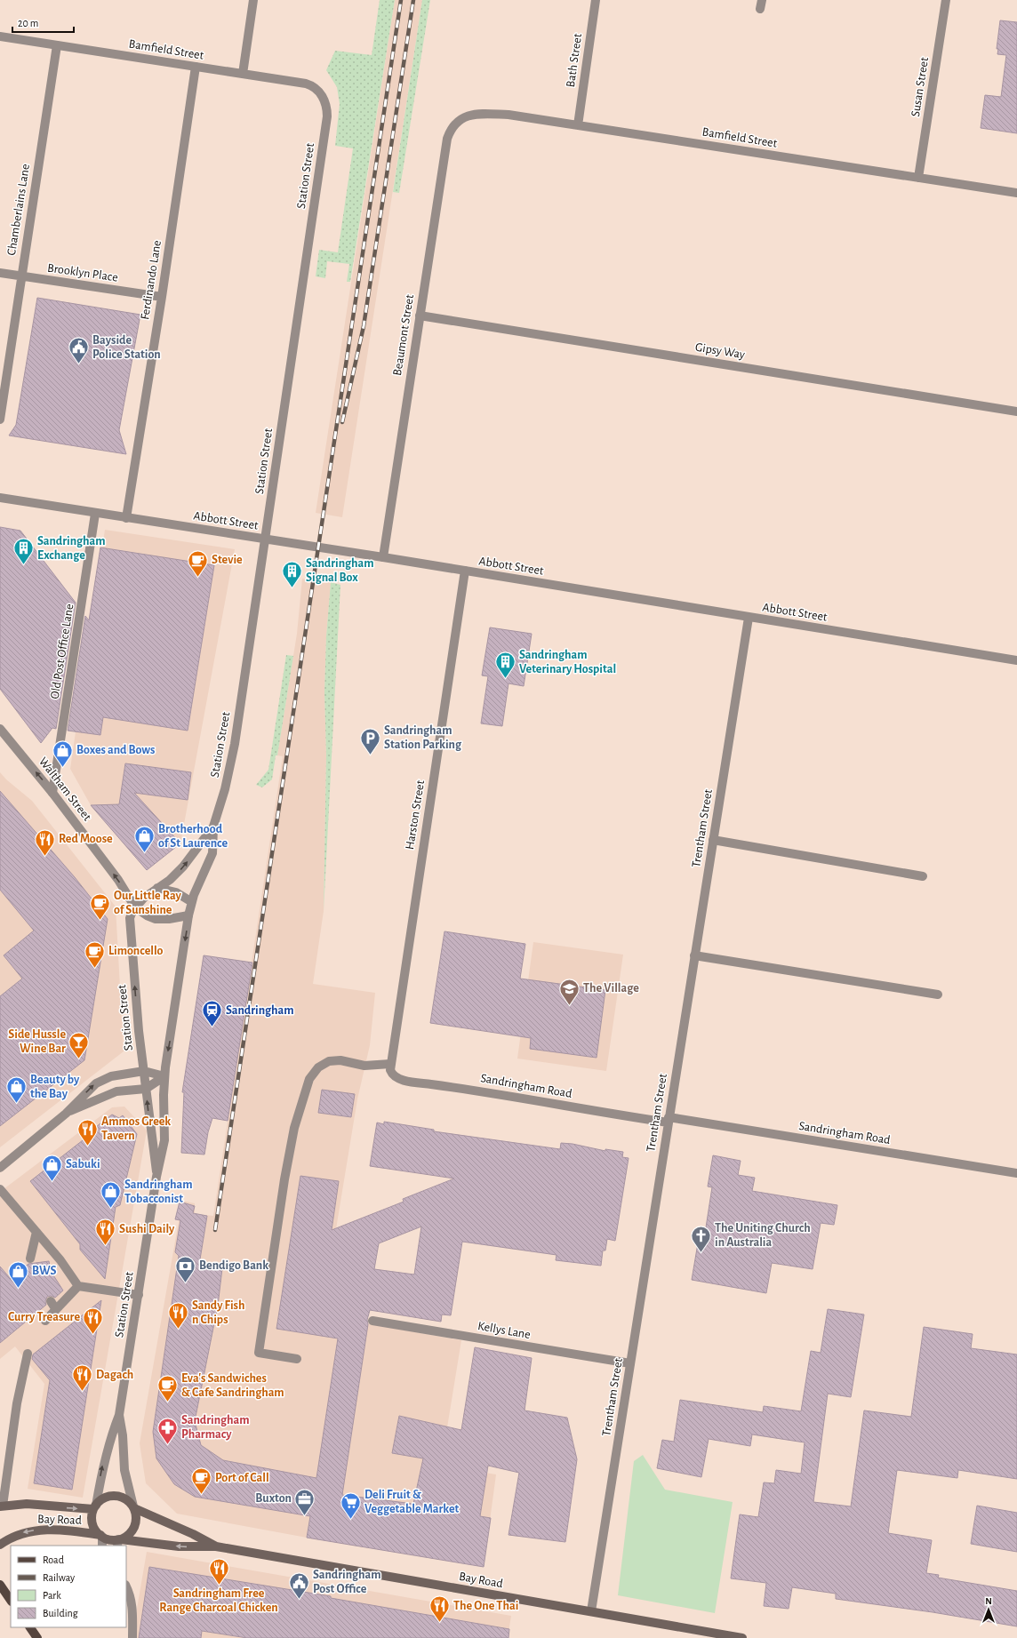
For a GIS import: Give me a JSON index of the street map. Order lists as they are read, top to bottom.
{
  "streets": {
    "main road": ["Bay Road"],
    "street": [
      "Bamfield Street",
      "Bath Street",
      "Susan Street",
      "Station Street",
      "Chamberlains Lane",
      "Brooklyn Place",
      "Ferdinando Lane",
      "Beaumont Street",
      "Gipsy Way",
      "Abbott Street",
      "Old Post Office Lane",
      "Waltham Street",
      "Harston Street",
      "Trentham Street",
      "Sandringham Road",
      "Kellys Lane"
    ]
  },
  "crossings": [
    ["Bamfield Street", "Bath Street"],
    ["Bamfield Street", "Susan Street"],
    ["Bamfield Street", "Station Street"],
    ["Bamfield Street", "Chamberlains Lane"],
    ["Bamfield Street", "Ferdinando Lane"],
    ["Bamfield Street", "Beaumont Street"],
    ["Station Street", "Abbott Street"],
    ["Station Street", "Waltham Street"],
    ["Station Street", "Bay Road"],
    ["Chamberlains Lane", "Brooklyn Place"],
    ["Brooklyn Place", "Ferdinando Lane"],
    ["Ferdinando Lane", "Abbott Street"],
    ["Beaumont Street", "Gipsy Way"],
    ["Beaumont Street", "Abbott Street"],
    ["Abbott Street", "Old Post Office Lane"],
    ["Abbott Street", "Harston Street"],
    ["Abbott Street", "Trentham Street"],
    ["Old Post Office Lane", "Waltham Street"],
    ["Harston Street", "Sandringham Road"],
    ["Trentham Street", "Sandringham Road"],
    ["Trentham Street", "Kellys Lane"],
    ["Trentham Street", "Bay Road"]
  ],
  "one_way": ["Waltham Street"],
  "places": {
    "public building": ["Bayside Police Station", "Sandringham Post Office"],
    "building": ["Sandringham Exchange", "Sandringham Signal Box", "Sandringham Veterinary Hospital"],
    "cafe": [
      "Stevie",
      "Our Little Ray of Sunshine",
      "Limoncello",
      "Eva's Sandwiches & Cafe Sandringham",
      "Port of Call"
    ],
    "parking": ["Sandringham Station Parking"],
    "shop": [
      "Boxes and Bows",
      "Brotherhood of St Laurence",
      "Beauty by the Bay",
      "Sabuki",
      "Sandringham Tobacconist",
      "BWS"
    ],
    "restaurant": [
      "Red Moose",
      "Ammos Greek Tavern",
      "Sushi Daily",
      "Sandy Fish n Chips",
      "Curry Treasure",
      "Dagach",
      "Sandringham Free Range Charcoal Chicken",
      "The One Thai"
    ],
    "school or university": ["The Village"],
    "station": ["Sandringham"],
    "bar": ["Side Hussle Wine Bar"],
    "church": ["The Uniting Church in Australia"],
    "bank": ["Bendigo Bank"],
    "pharmacy": ["Sandringham Pharmacy"],
    "office": ["Buxton"],
    "supermarket": ["Deli Fruit & Veggetable Market"]
  },
  "legend": [
    "Road",
    "Railway",
    "Park",
    "Building"
  ],
  "scale_bar": "20 m",
  "north": "top"
}
